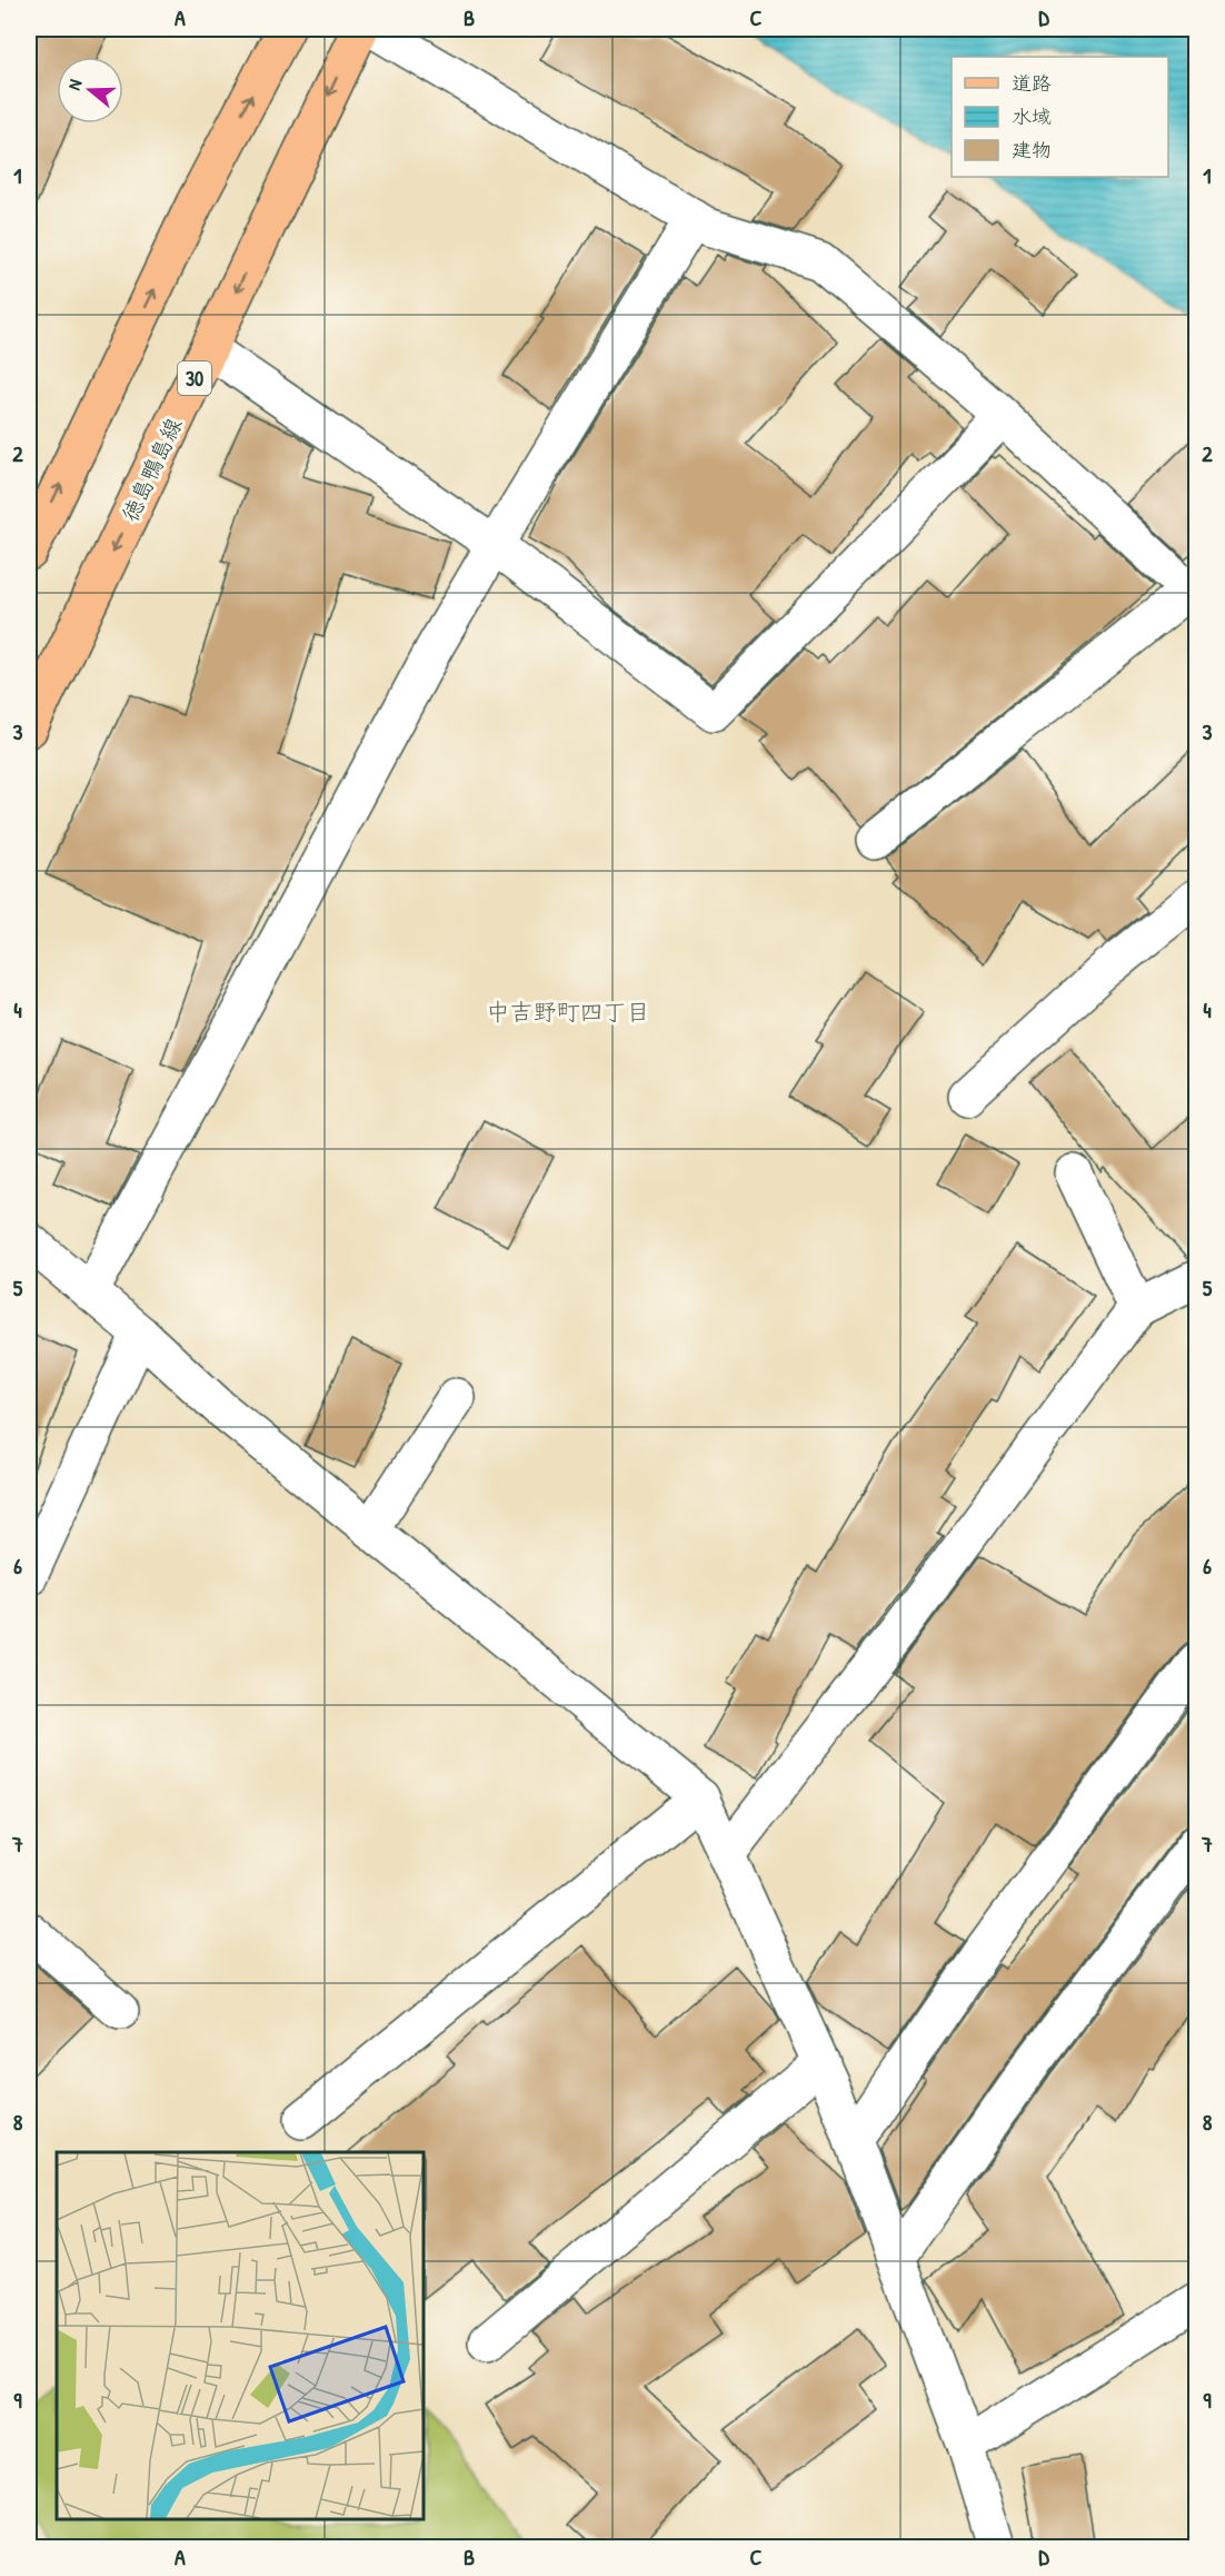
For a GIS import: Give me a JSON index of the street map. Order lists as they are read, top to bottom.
{
  "streets": {
    "main road": ["30", "徳島鴨島線"]
  },
  "districts": ["中吉野町四丁目"],
  "legend": ["道路", "水域", "建物"],
  "north": "left",
  "grid": {
    "columns": [
      "A",
      "B",
      "C",
      "D"
    ],
    "rows": [
      "1",
      "2",
      "3",
      "4",
      "5",
      "6",
      "7",
      "8",
      "9"
    ]
  }
}
